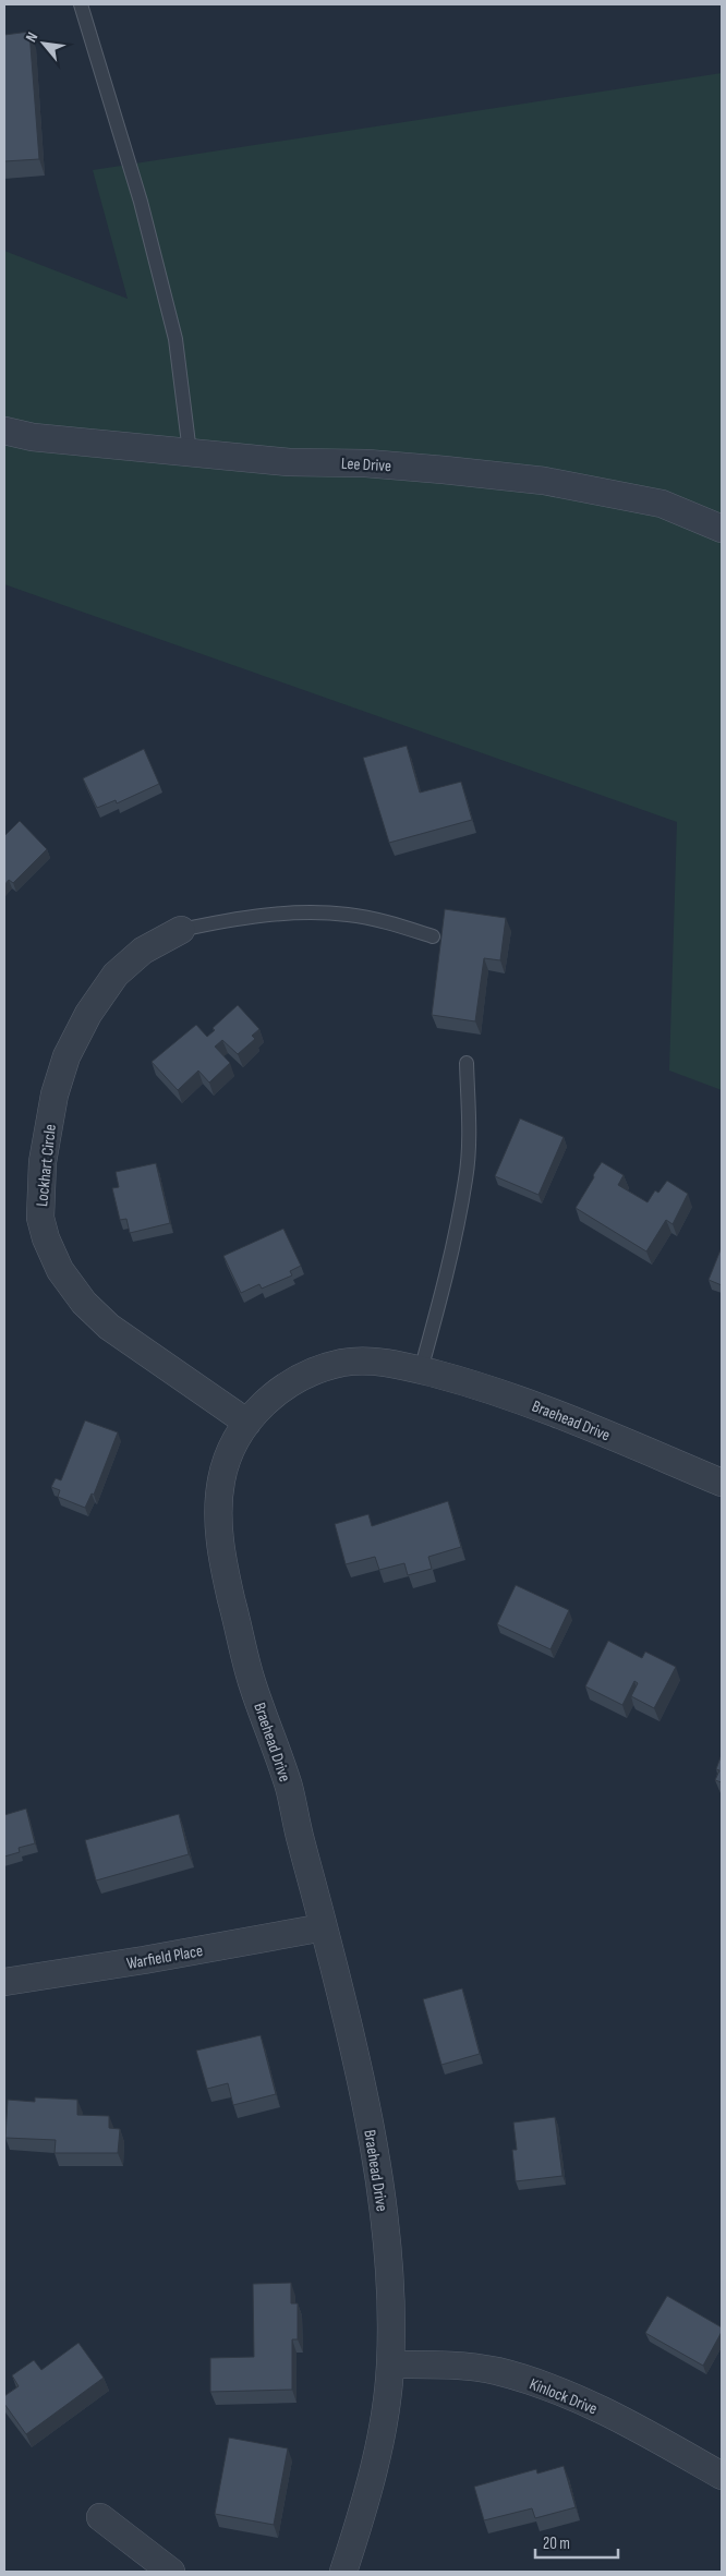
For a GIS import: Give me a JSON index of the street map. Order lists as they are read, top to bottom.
{
  "streets": {
    "street": [
      "Lee Drive",
      "Lockhart Circle",
      "Braehead Drive",
      "Warfield Place",
      "Kinlock Drive"
    ]
  },
  "crossings": [
    ["Lockhart Circle", "Braehead Drive"],
    ["Braehead Drive", "Warfield Place"],
    ["Braehead Drive", "Kinlock Drive"]
  ],
  "scale_bar": "20 m",
  "north": "top left"
}
